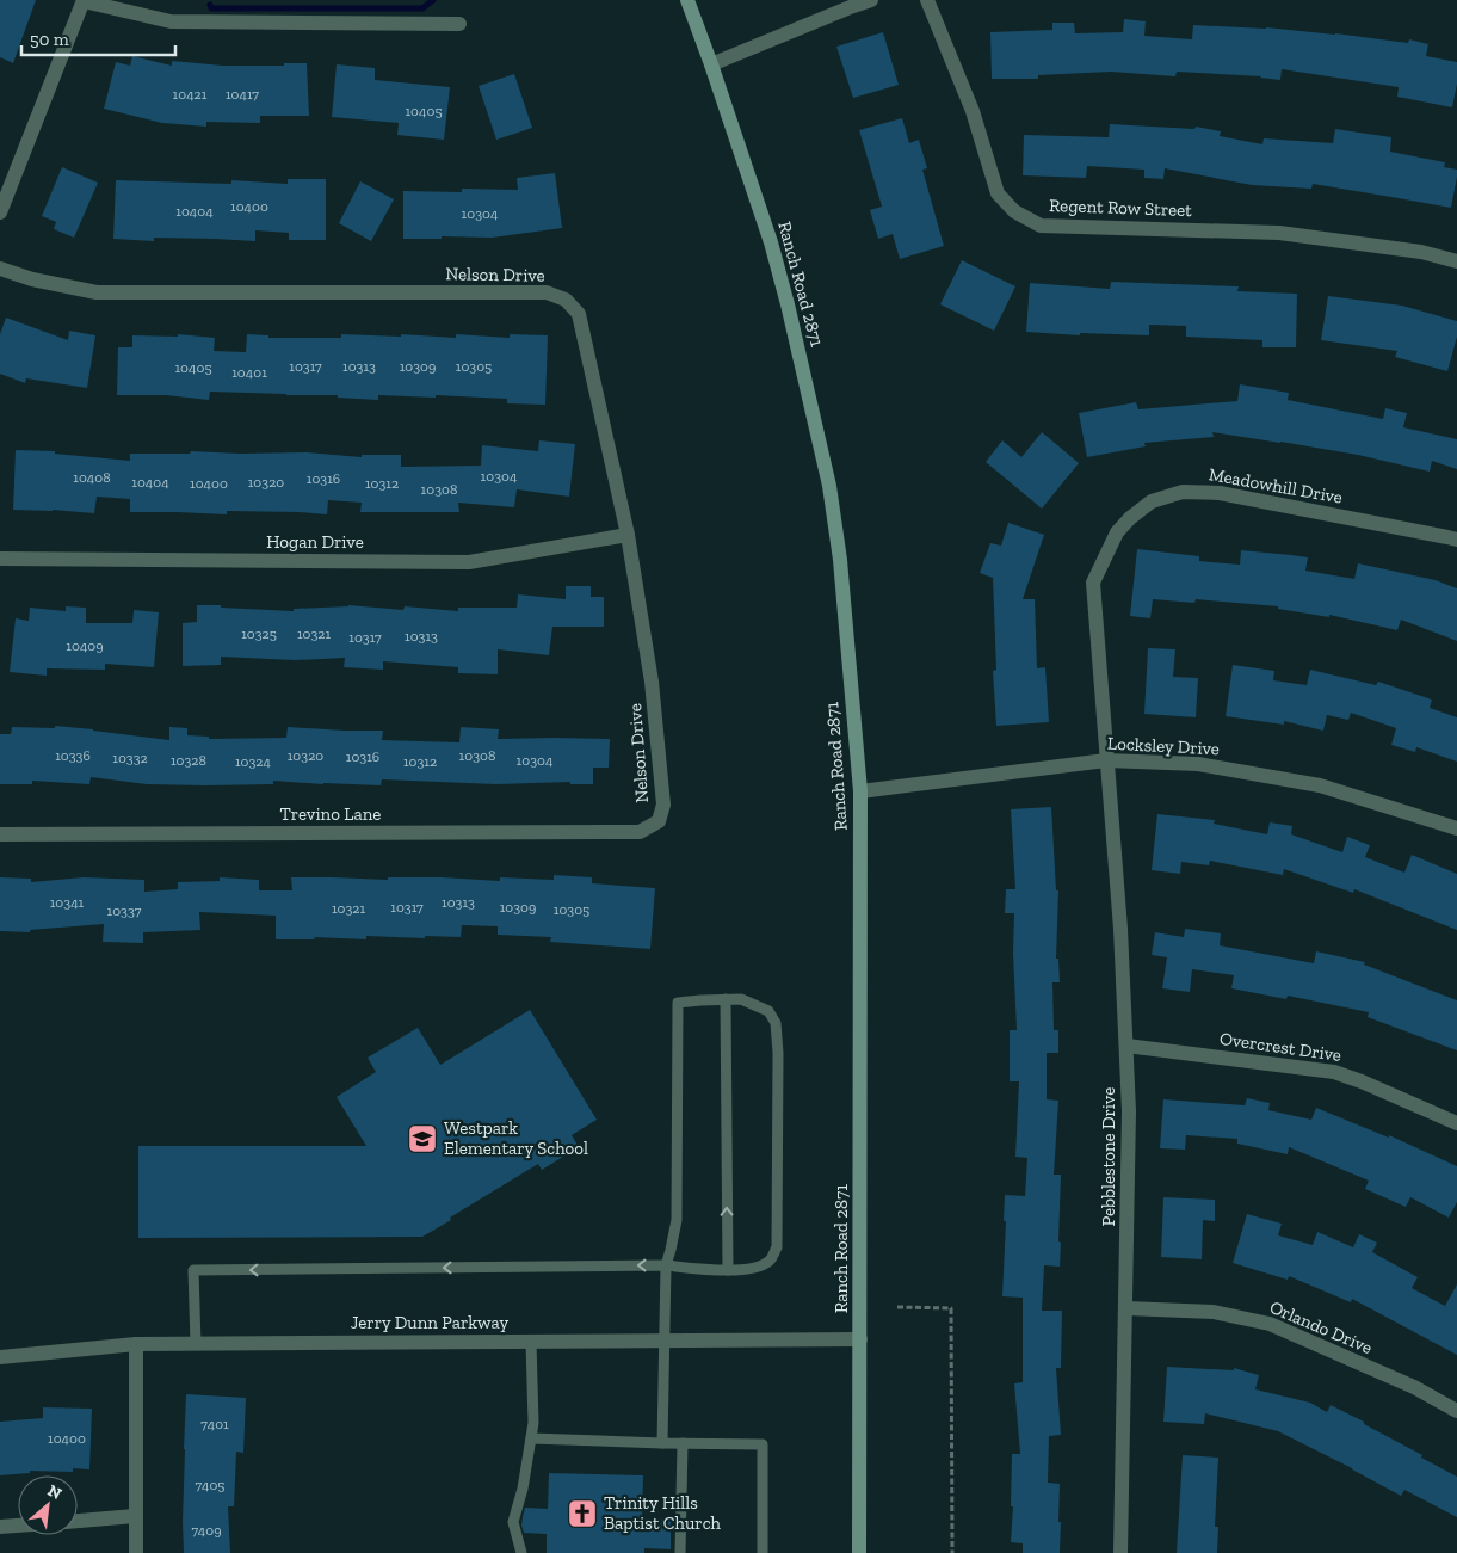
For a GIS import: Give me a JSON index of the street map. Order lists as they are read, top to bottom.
{
  "streets": {
    "main road": ["Ranch Road 2871"],
    "street": [
      "Regent Row Street",
      "Nelson Drive",
      "Meadowhill Drive",
      "Hogan Drive",
      "Locksley Drive",
      "Trevino Lane",
      "Overcrest Drive",
      "Pebblestone Drive",
      "Jerry Dunn Parkway",
      "Orlando Drive"
    ]
  },
  "crossings": [
    ["Nelson Drive", "Hogan Drive"],
    ["Nelson Drive", "Trevino Lane"],
    ["Ranch Road 2871", "Locksley Drive"],
    ["Ranch Road 2871", "Jerry Dunn Parkway"],
    ["Meadowhill Drive", "Locksley Drive"],
    ["Meadowhill Drive", "Pebblestone Drive"],
    ["Locksley Drive", "Pebblestone Drive"],
    ["Overcrest Drive", "Pebblestone Drive"],
    ["Pebblestone Drive", "Orlando Drive"]
  ],
  "places": {
    "school or university": ["Westpark Elementary School"],
    "church": ["Trinity Hills Baptist Church"]
  },
  "house_numbers": [
    "10421",
    "10417",
    "10405",
    "10400",
    "10404",
    "10304",
    "10317",
    "10313",
    "10309",
    "10305",
    "10405",
    "10401",
    "10304",
    "10408",
    "10316",
    "10404",
    "10320",
    "10400",
    "10312",
    "10308",
    "10325",
    "10321",
    "10313",
    "10317",
    "10409",
    "10336",
    "10320",
    "10308",
    "10316",
    "10332",
    "10328",
    "10304",
    "10324",
    "10312",
    "10341",
    "10313",
    "10317",
    "10309",
    "10321",
    "10305",
    "10337",
    "7401",
    "10400",
    "7405",
    "7409"
  ],
  "scale_bar": "50 m",
  "north": "top right"
}
